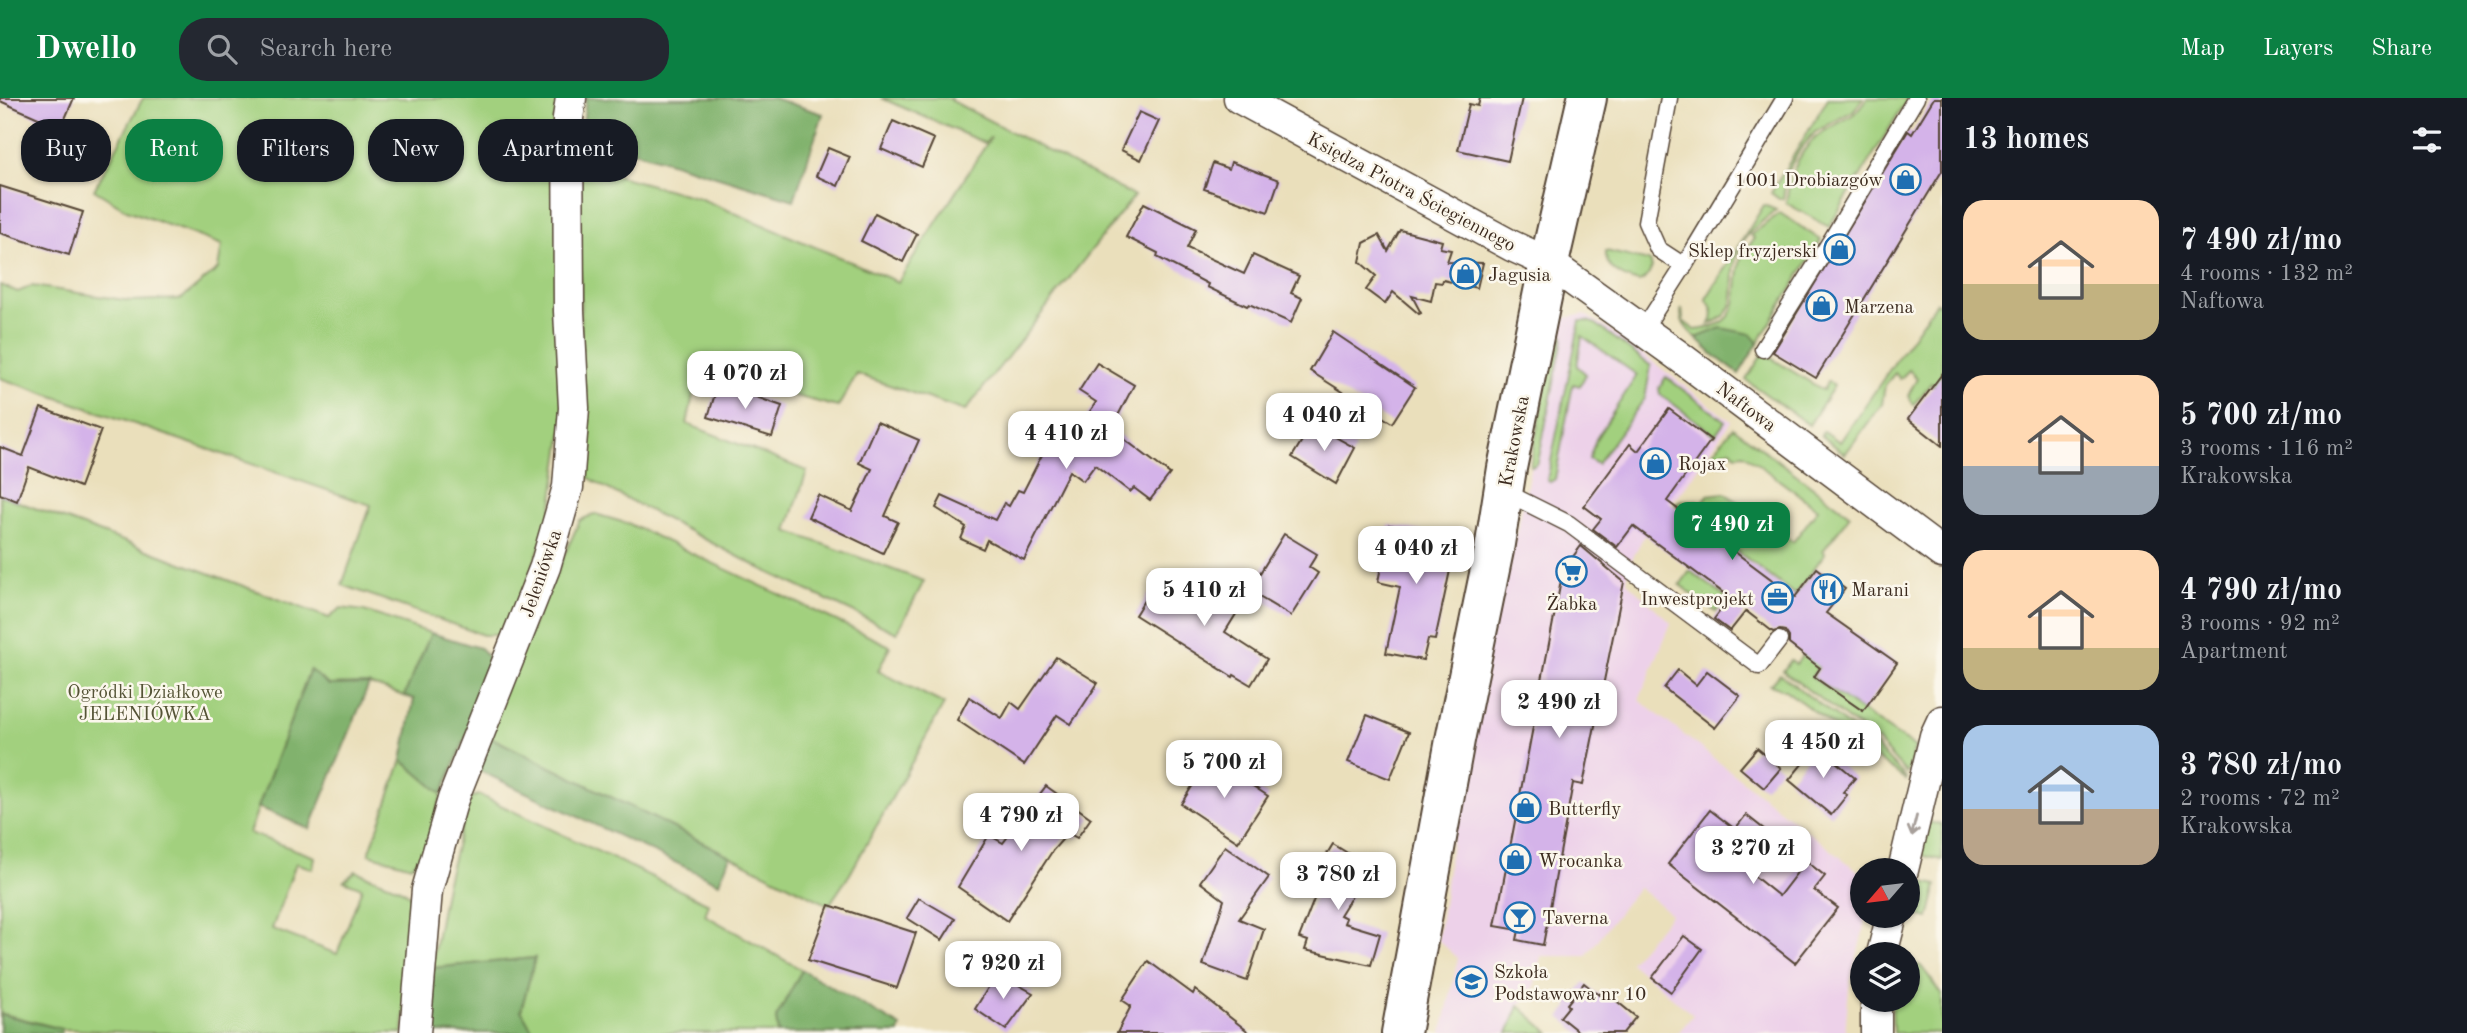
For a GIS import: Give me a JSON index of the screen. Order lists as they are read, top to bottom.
{
  "streets": {
    "main road": ["Krakowska"],
    "street": ["Księdza Piotra Ściegiennego", "Naftowa", "Jeleniówka"]
  },
  "crossings": [
    ["Księdza Piotra Ściegiennego", "Naftowa"],
    ["Księdza Piotra Ściegiennego", "Krakowska"],
    ["Naftowa", "Krakowska"]
  ],
  "parks": ["Ogródki Działkowe JELENIÓWKA"],
  "places": {
    "shop": [
      "1001 Drobiazgów",
      "Sklep fryzjerski",
      "Jagusia",
      "Marzena",
      "Rojax",
      "Butterfly",
      "Wrocanka"
    ],
    "supermarket": ["Żabka"],
    "restaurant": ["Marani"],
    "office": ["Inwestprojekt"],
    "bar": ["Taverna"],
    "school or university": ["Szkoła Podstawowa nr 10"]
  },
  "north": "bottom left",
  "page": {
    "header": "Dwello",
    "search": "Search here",
    "nav": ["Map", "Layers", "Share"],
    "heading": "13 homes",
    "chip": [
      "Buy",
      "Rent",
      "Filters",
      "New",
      "Apartment"
    ],
    "list": [
      {
        "name": "7 490 zł/mo",
        "note": "4 rooms · 132 m² · Naftowa"
      },
      {
        "name": "5 700 zł/mo",
        "note": "3 rooms · 116 m² · Krakowska"
      },
      {
        "name": "4 790 zł/mo",
        "note": "3 rooms · 92 m² · Apartment"
      },
      {
        "name": "3 780 zł/mo",
        "note": "2 rooms · 72 m² · Krakowska"
      }
    ],
    "price": [
      "4 070 zł",
      "4 040 zł",
      "4 410 zł",
      "7 490 zł",
      "4 040 zł",
      "5 410 zł",
      "2 490 zł",
      "4 450 zł",
      "5 700 zł",
      "4 790 zł",
      "3 270 zł",
      "3 780 zł",
      "7 920 zł"
    ]
  }
}
